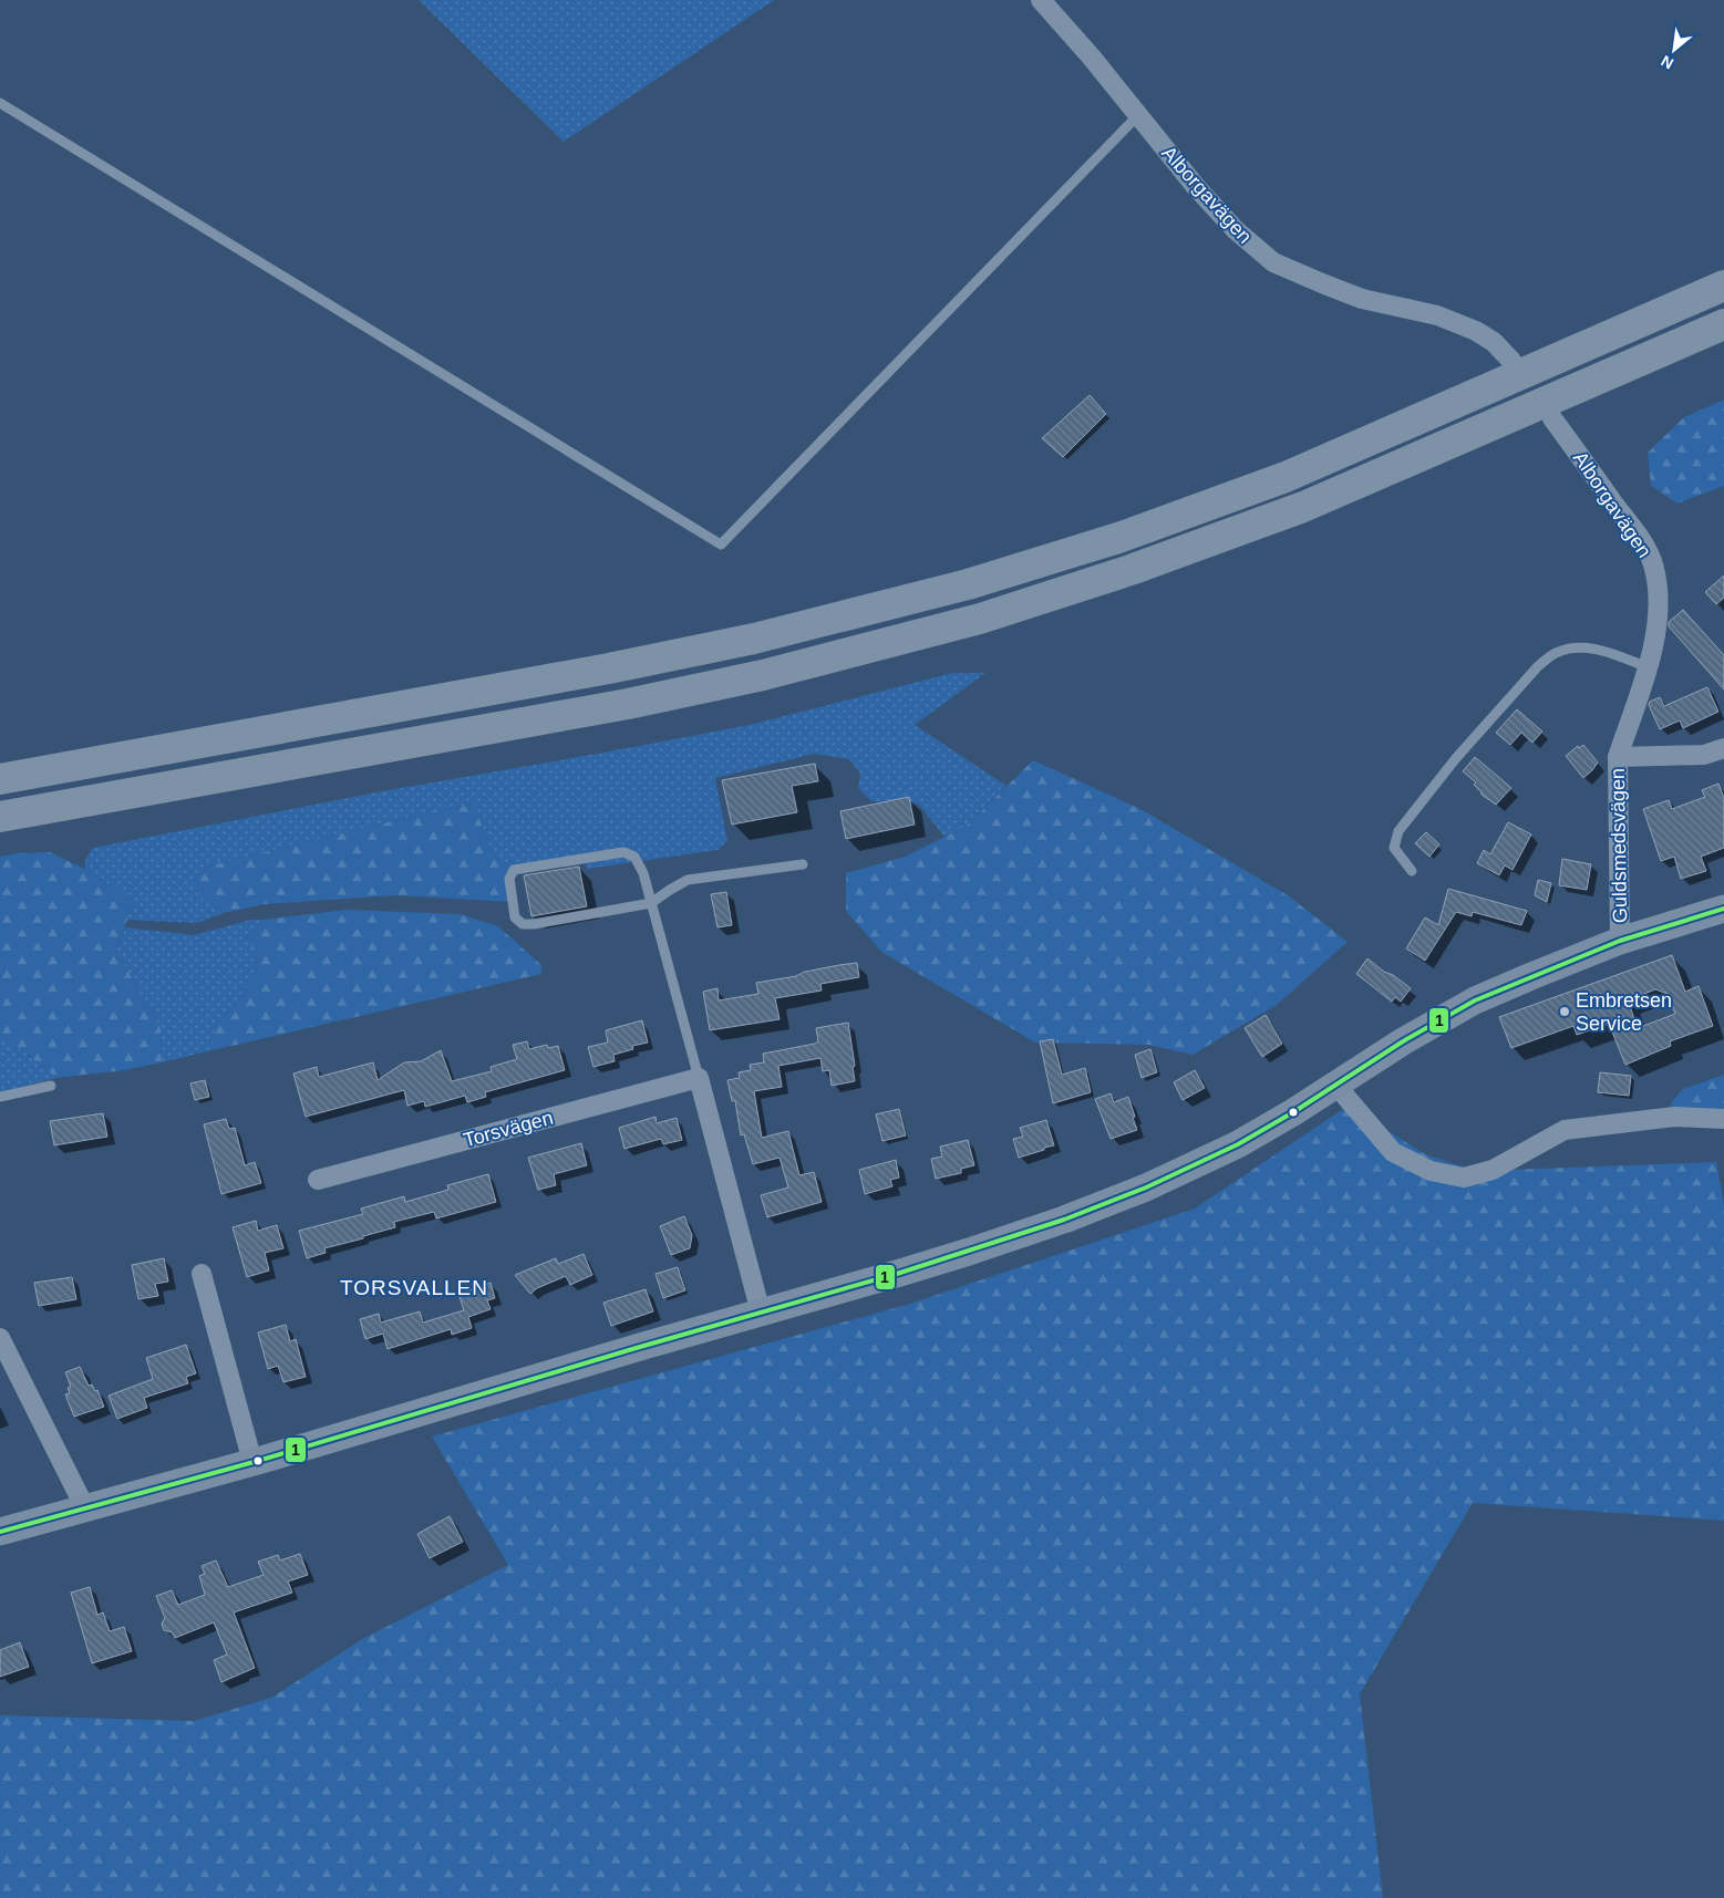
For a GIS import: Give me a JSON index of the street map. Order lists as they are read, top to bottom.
{
  "streets": {
    "street": ["Alborgavägen", "Guldsmedsvägen", "Torsvägen"]
  },
  "crossings": [
    ["Alborgavägen", "Guldsmedsvägen"]
  ],
  "districts": ["TORSVALLEN"],
  "places": ["Embretsen Service"],
  "lines": ["transit line 1"],
  "north": "bottom left"
}
